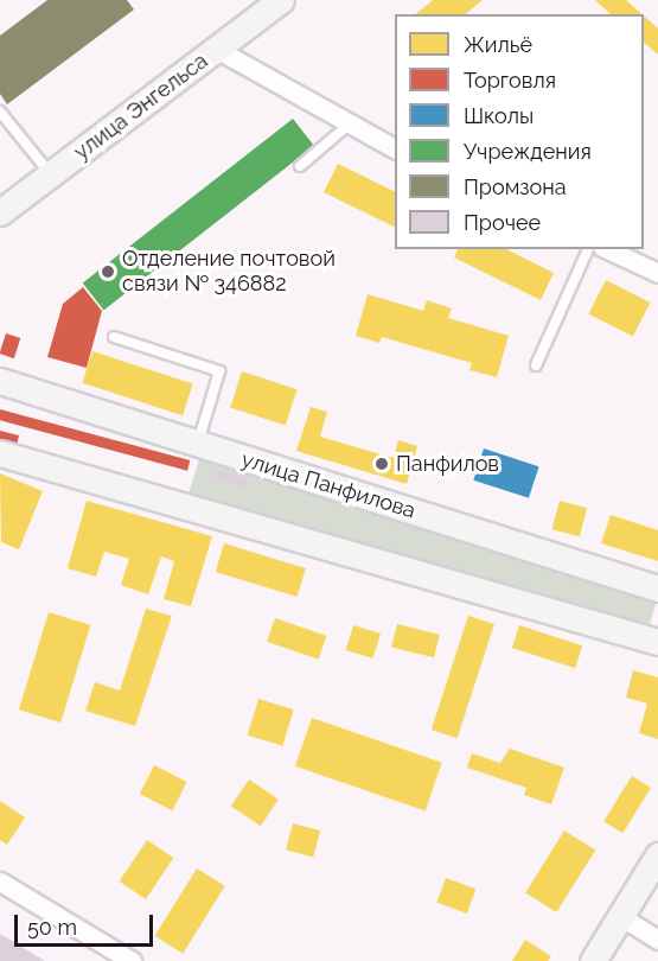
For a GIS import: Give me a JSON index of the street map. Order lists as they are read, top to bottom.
{
  "streets": {
    "street": ["улица Энгельса", "улица Панфилова"]
  },
  "places": ["Отделение почтовой связи № 346882", "Панфилов"],
  "legend": [
    "Жильё",
    "Торговля",
    "Школы",
    "Учреждения",
    "Промзона",
    "Прочее"
  ],
  "scale_bar": "50 m"
}
